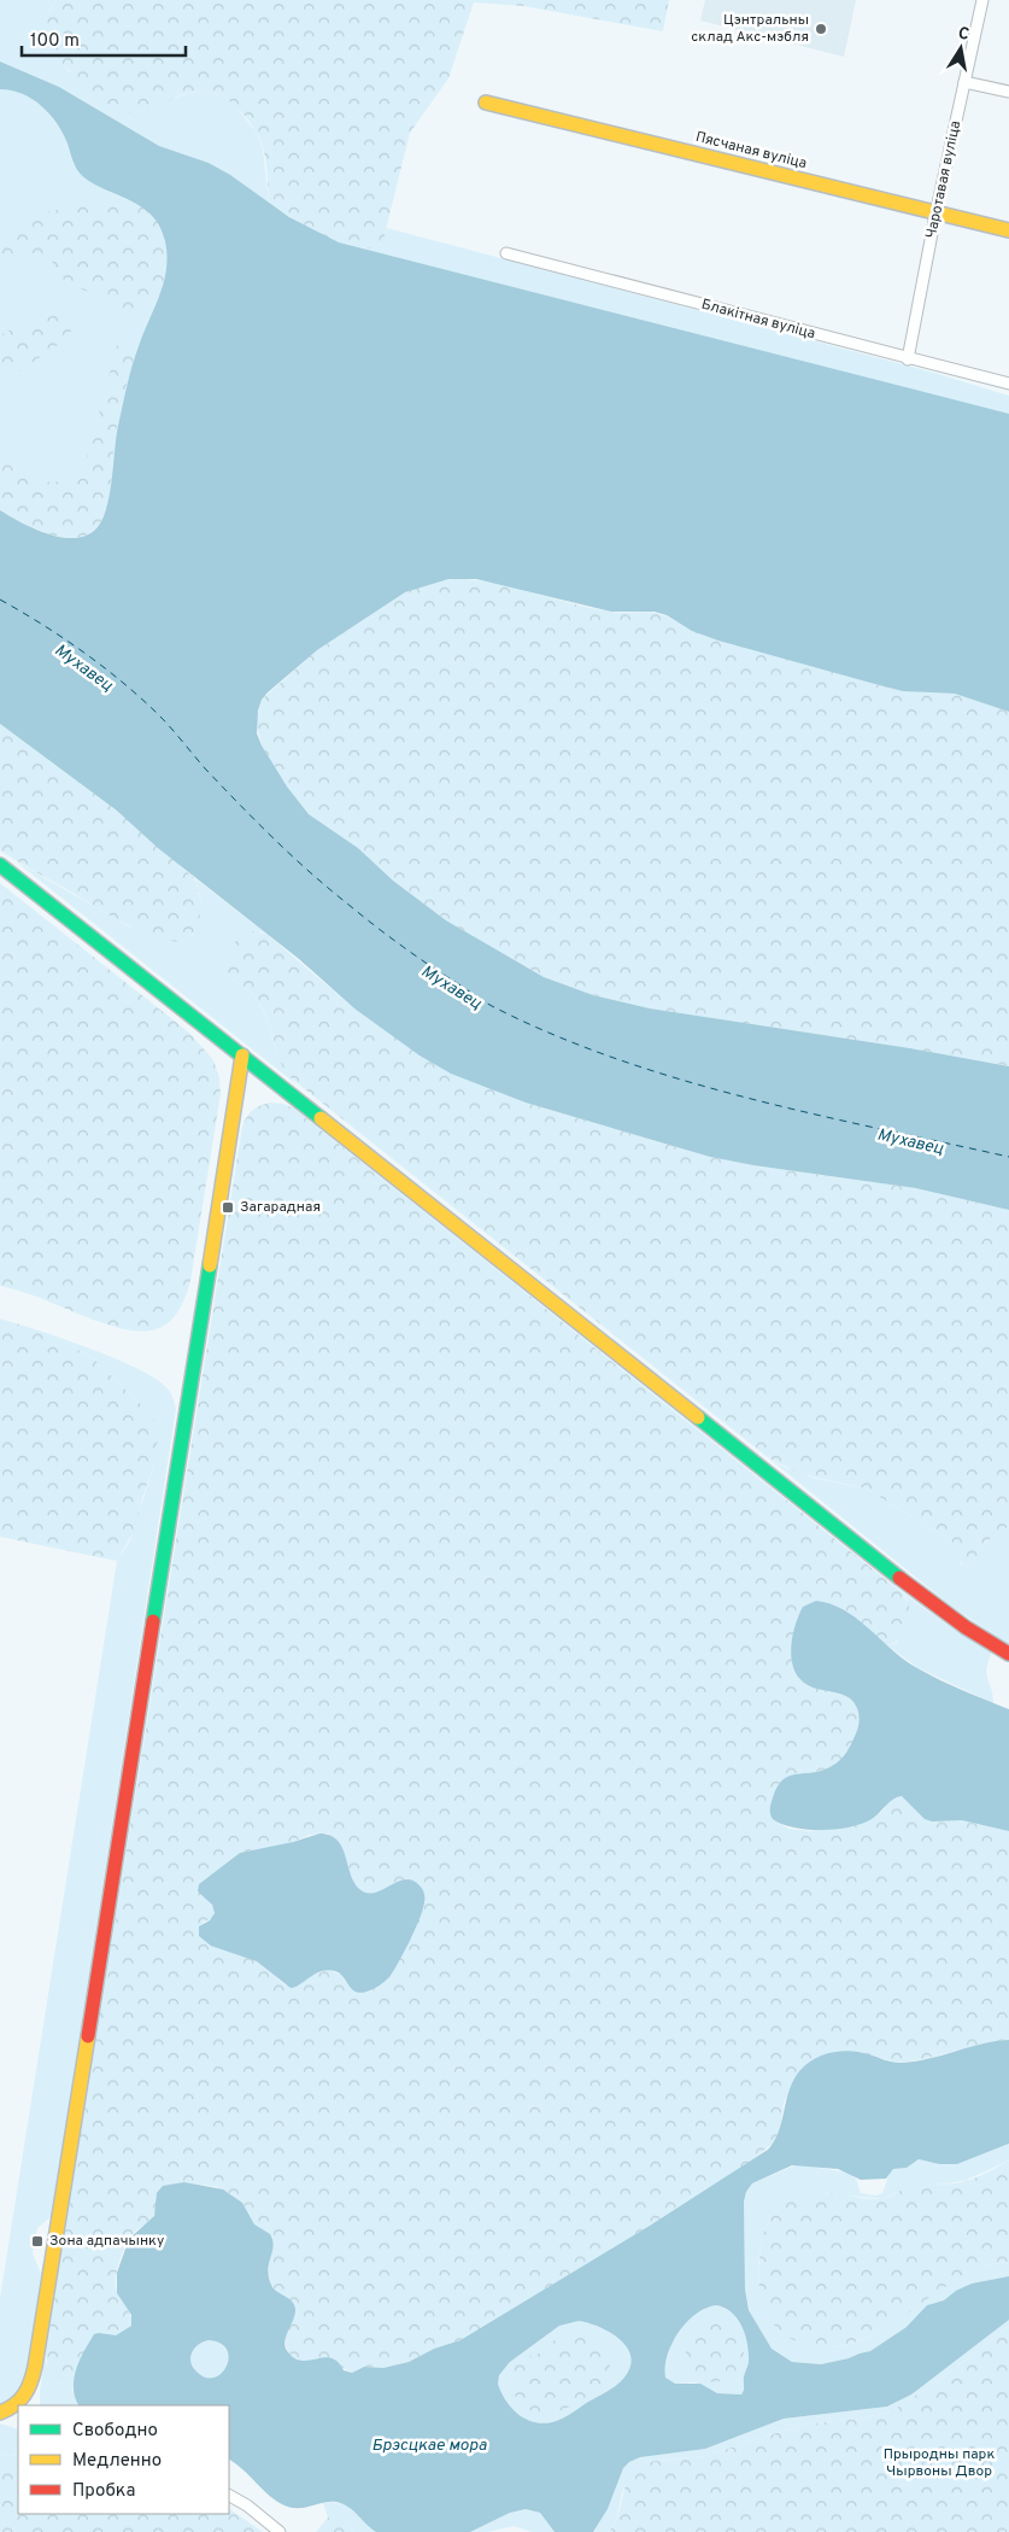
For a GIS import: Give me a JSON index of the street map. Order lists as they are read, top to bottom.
{
  "streets": {
    "street": ["Пясчаная вуліца", "Чаротавая вуліца", "Блакітная вуліца"]
  },
  "crossings": [
    ["Пясчаная вуліца", "Чаротавая вуліца"],
    ["Чаротавая вуліца", "Блакітная вуліца"]
  ],
  "water": ["Мухавец", "Брэсцкае мора"],
  "parks": ["Прыродны парк Чырвоны Двор"],
  "places": {
    "other": ["Цэнтральны склад Акс-мэбля"],
    "transit": ["Загарадная", "Зона адпачынку"]
  },
  "legend": ["Свободно", "Медленно", "Пробка"],
  "scale_bar": "100 m",
  "north": "top"
}
